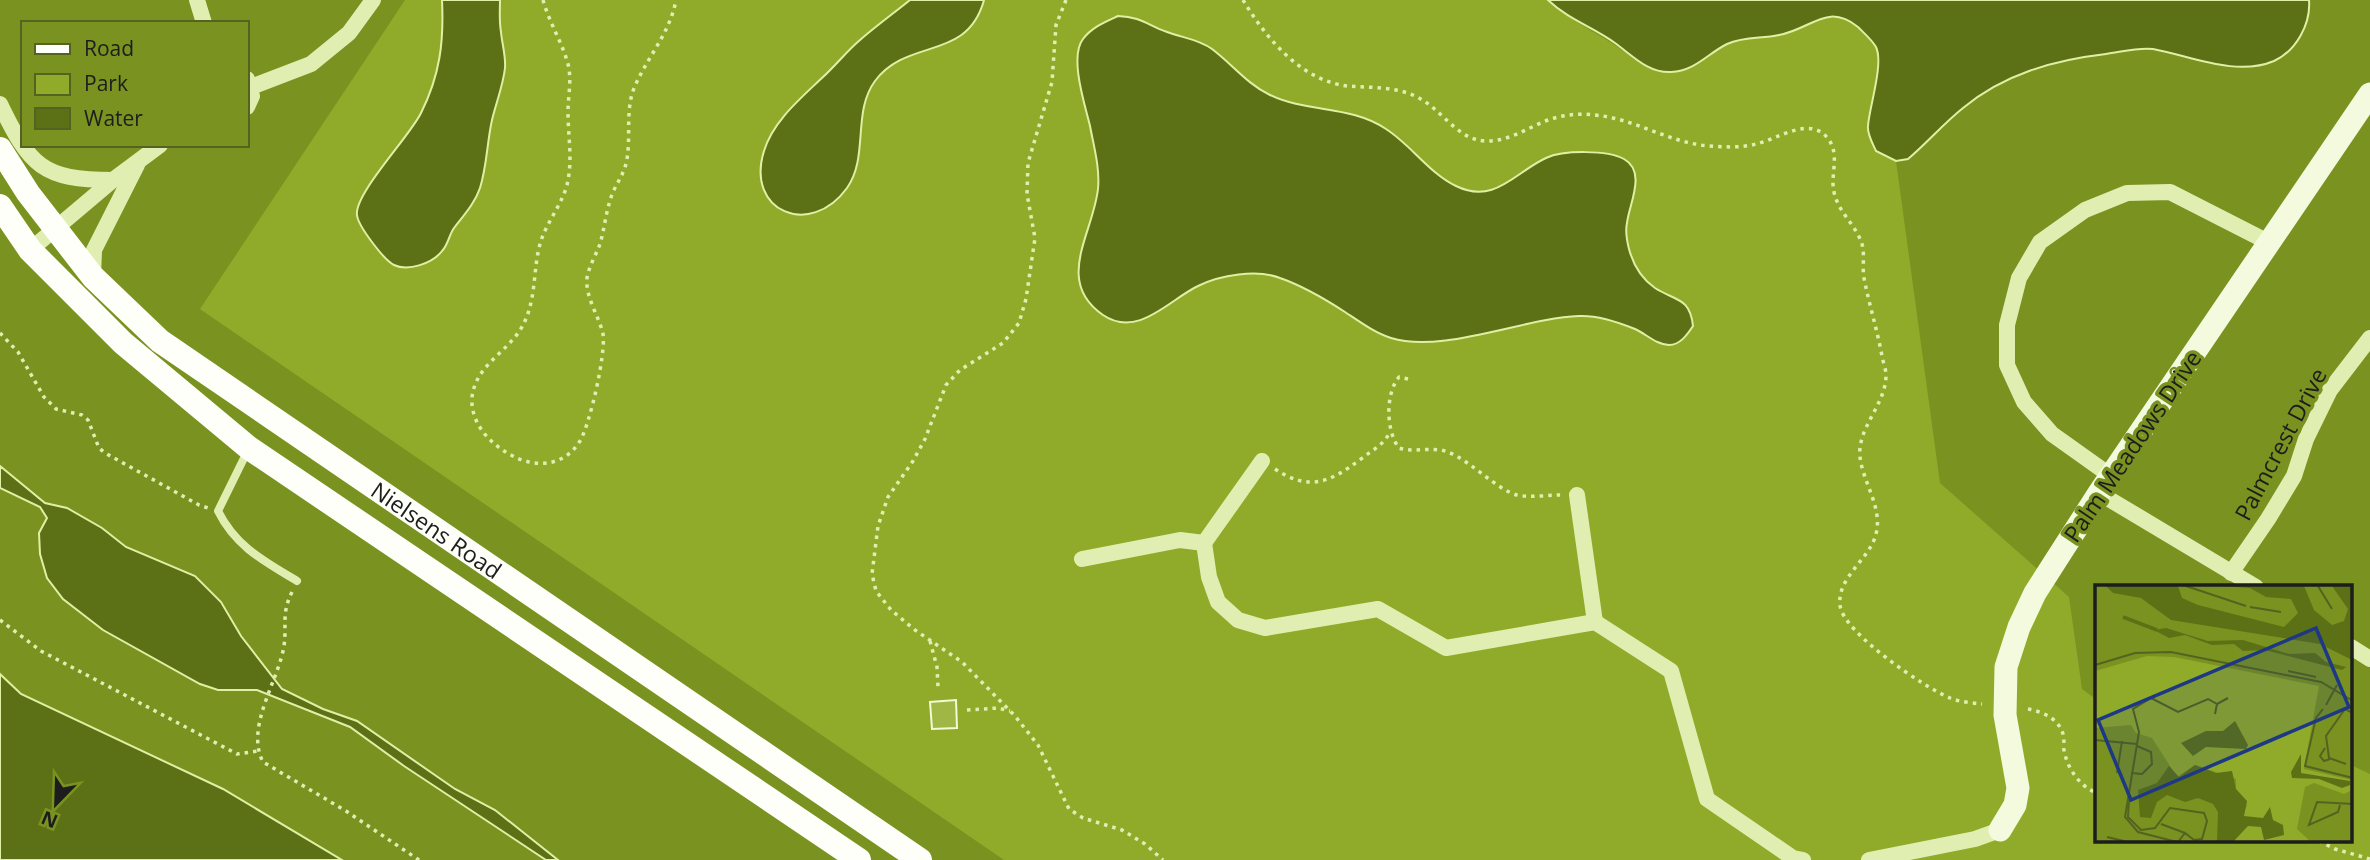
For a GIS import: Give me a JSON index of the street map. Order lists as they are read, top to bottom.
{
  "streets": {
    "main road": ["Nielsens Road"],
    "street": ["Palmcrest Drive", "Palm Meadows Drive"]
  },
  "legend": ["Road", "Park", "Water"],
  "north": "bottom left"
}
